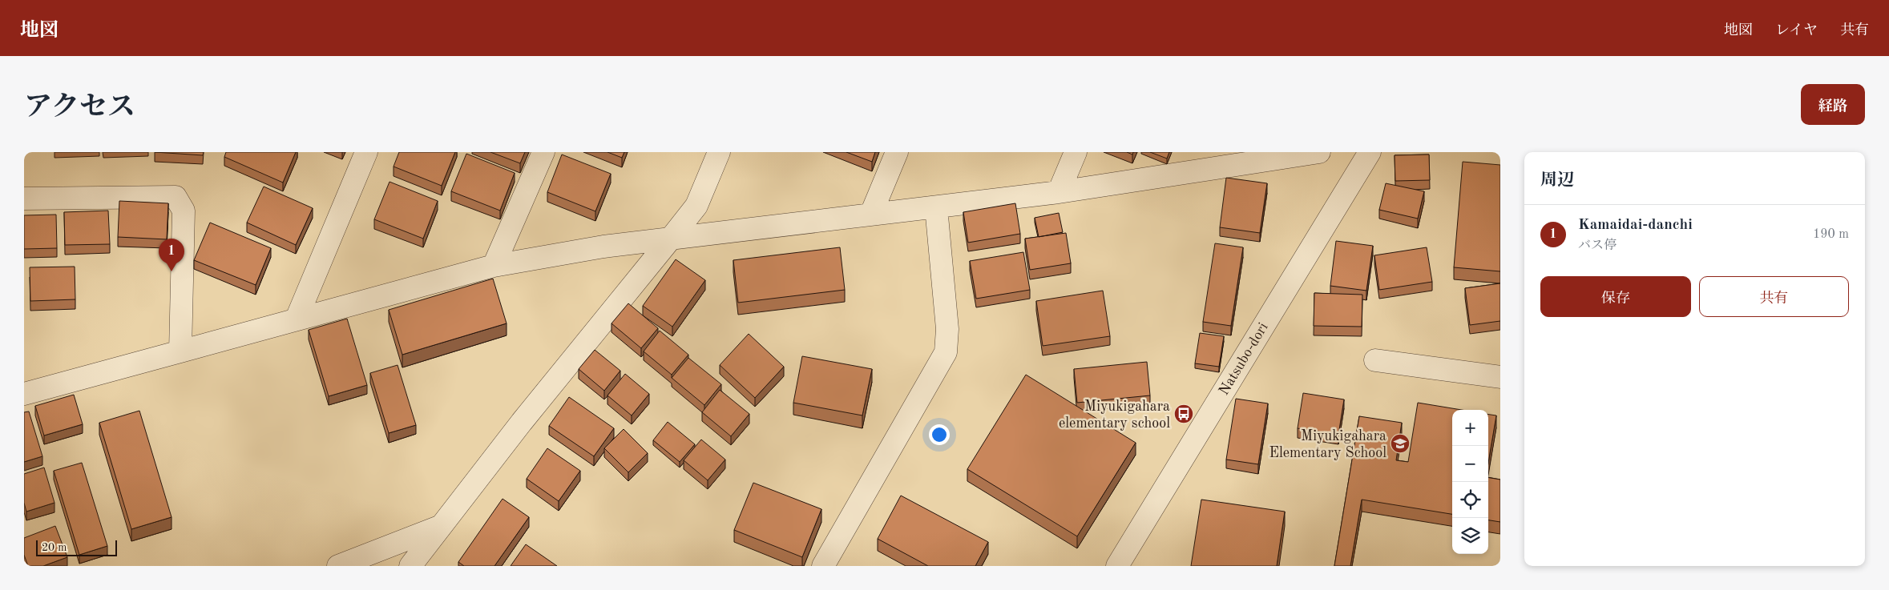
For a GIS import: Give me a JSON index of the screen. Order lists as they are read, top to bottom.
{
  "streets": {
    "street": ["Natsubo-dori"]
  },
  "places": {
    "bus stop": ["Miyukigahara elementary school"],
    "school or university": ["Miyukigahara Elementary School"]
  },
  "scale_bar": "20 m",
  "page": {
    "header": "地図",
    "nav": ["地図", "レイヤ", "共有"],
    "title": "アクセス",
    "buttons": [
      "経路",
      ["保存", "共有"]
    ],
    "heading": "周辺",
    "list": [
      {
        "mark": "1",
        "name": "Kamaidai-danchi",
        "note": "バス停",
        "value": "190 m"
      }
    ],
    "pins": "1",
    "map_buttons": ["+", "−"],
    "scale": "20 m"
  }
}
